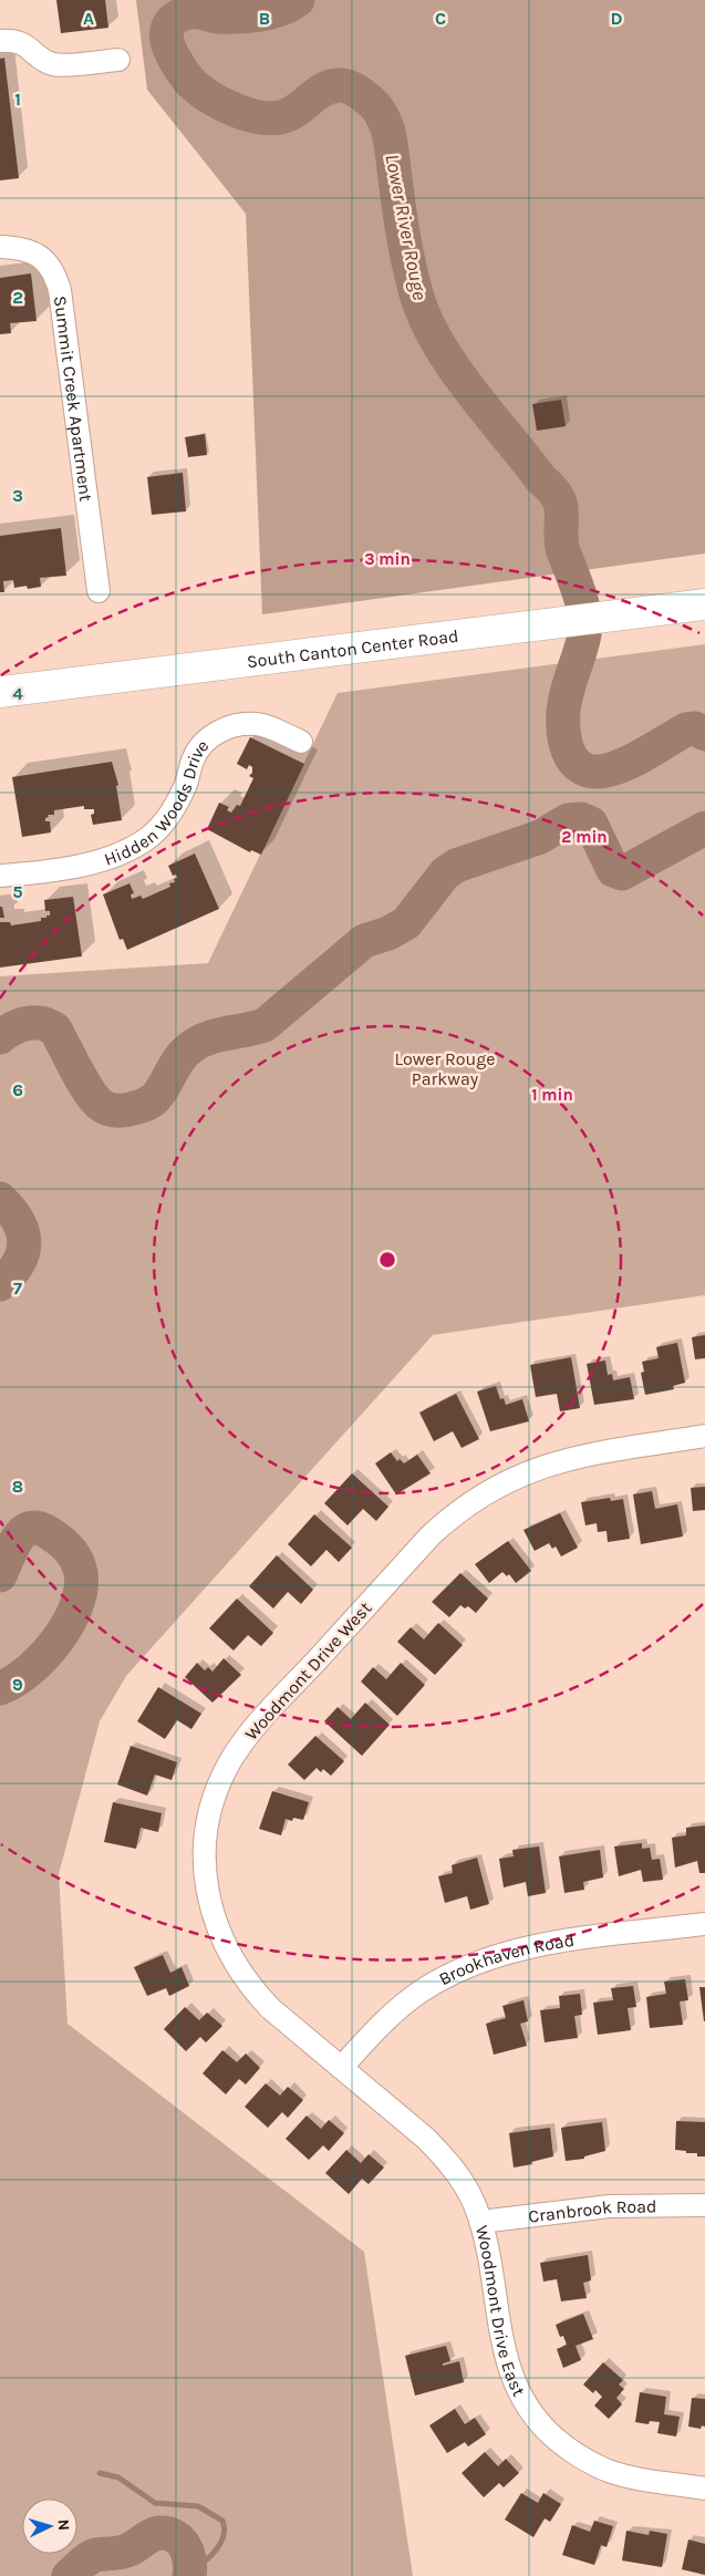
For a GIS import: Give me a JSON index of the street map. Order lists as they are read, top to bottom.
{
  "streets": {
    "main road": ["South Canton Center Road"],
    "street": [
      "Summit Creek Apartment",
      "Hidden Woods Drive",
      "Woodmont Drive West",
      "Brookhaven Road",
      "Cranbrook Road",
      "Woodmont Drive East"
    ]
  },
  "crossings": [
    ["Woodmont Drive West", "Brookhaven Road"],
    ["Woodmont Drive West", "Woodmont Drive East"],
    ["Brookhaven Road", "Woodmont Drive East"],
    ["Cranbrook Road", "Woodmont Drive East"]
  ],
  "water": ["Lower River Rouge"],
  "parks": ["Lower Rouge Parkway"],
  "north": "right",
  "grid": {
    "columns": [
      "A",
      "B",
      "C",
      "D"
    ],
    "rows": [
      "1",
      "2",
      "3",
      "4",
      "5",
      "6",
      "7",
      "8",
      "9"
    ]
  },
  "rings": ["3 min", "2 min", "1 min"]
}
